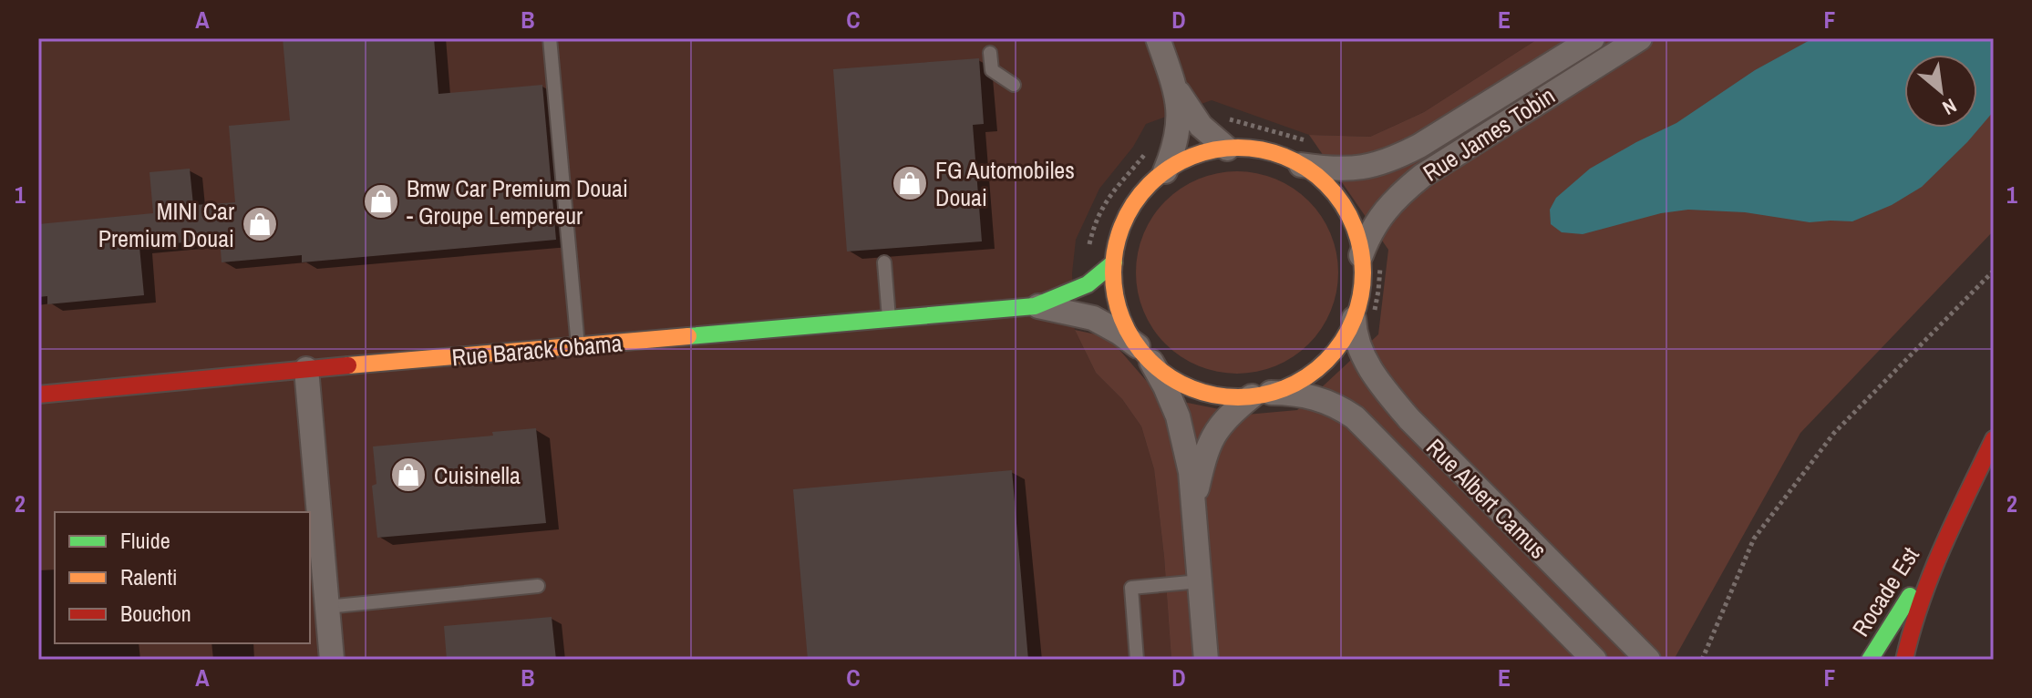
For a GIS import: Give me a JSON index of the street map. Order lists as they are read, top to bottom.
{
  "streets": {
    "street": [
      "Rue James Tobin",
      "Rue Barack Obama",
      "Rue Albert Camus",
      "Rocade Est"
    ]
  },
  "crossings": [
    ["Rue James Tobin", "Rue Barack Obama"],
    ["Rue James Tobin", "Rue Albert Camus"],
    ["Rue Barack Obama", "Rue Albert Camus"]
  ],
  "places": {
    "shop": [
      "FG Automobiles Douai",
      "Bmw Car Premium Douai - Groupe Lempereur",
      "MINI Car Premium Douai",
      "Cuisinella"
    ]
  },
  "legend": ["Fluide", "Ralenti", "Bouchon"],
  "north": "bottom right",
  "grid": {
    "columns": [
      "A",
      "B",
      "C",
      "D",
      "E",
      "F"
    ],
    "rows": ["1", "2"]
  }
}
